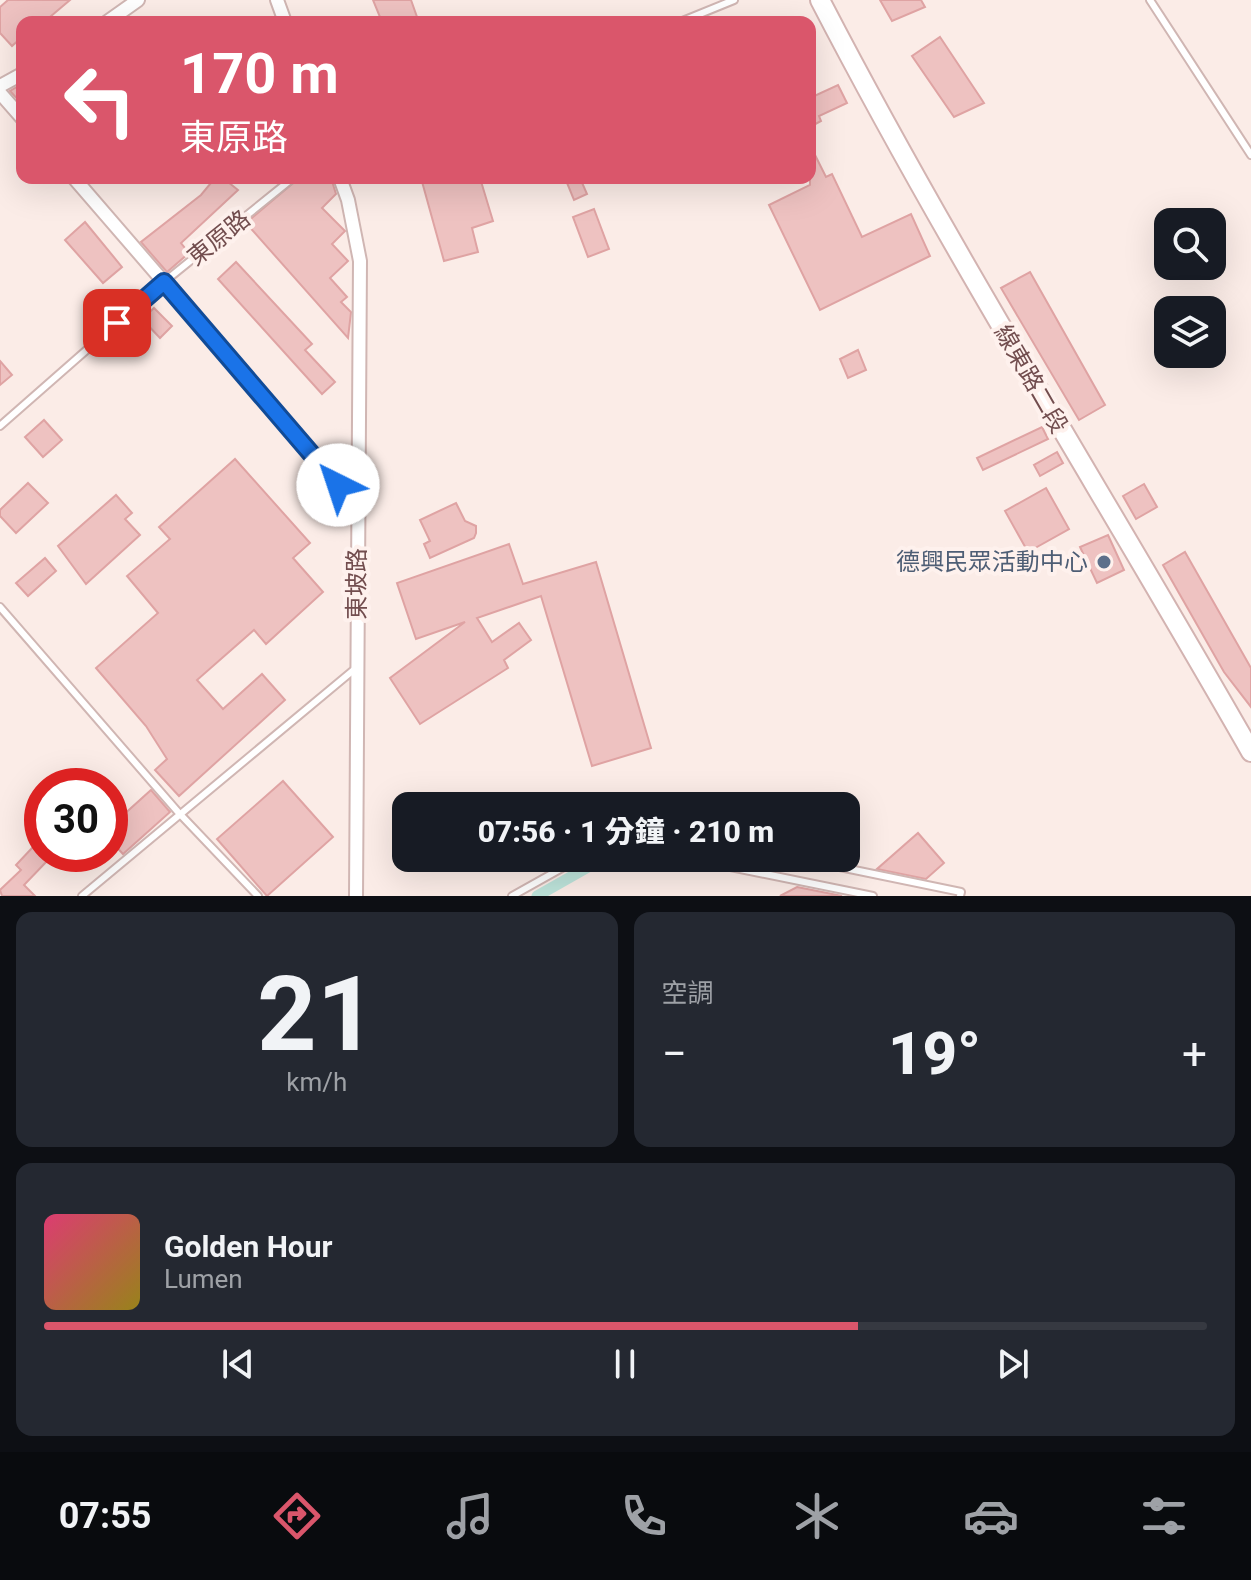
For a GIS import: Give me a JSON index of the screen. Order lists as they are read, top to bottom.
{
  "streets": {
    "main road": ["線東路二段"],
    "street": ["東坡路"],
    "lane": ["東原路"]
  },
  "places": ["德興民眾活動中心"],
  "page": {
    "turn": ["170 m", "東原路"],
    "limit": "30",
    "trip": "07:56 · 1 分鐘 · 210 m",
    "tile": [
      ["21", "km/h"],
      "空調"
    ],
    "heat": ["−", "19°", "+"],
    "song": ["Golden Hour", "Lumen"],
    "tabs": "07:55"
  }
}
